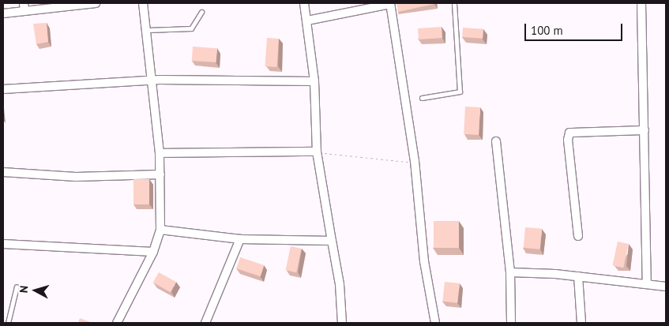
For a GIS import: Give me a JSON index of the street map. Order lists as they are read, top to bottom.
{
  "scale_bar": "100 m",
  "north": "left"
}
